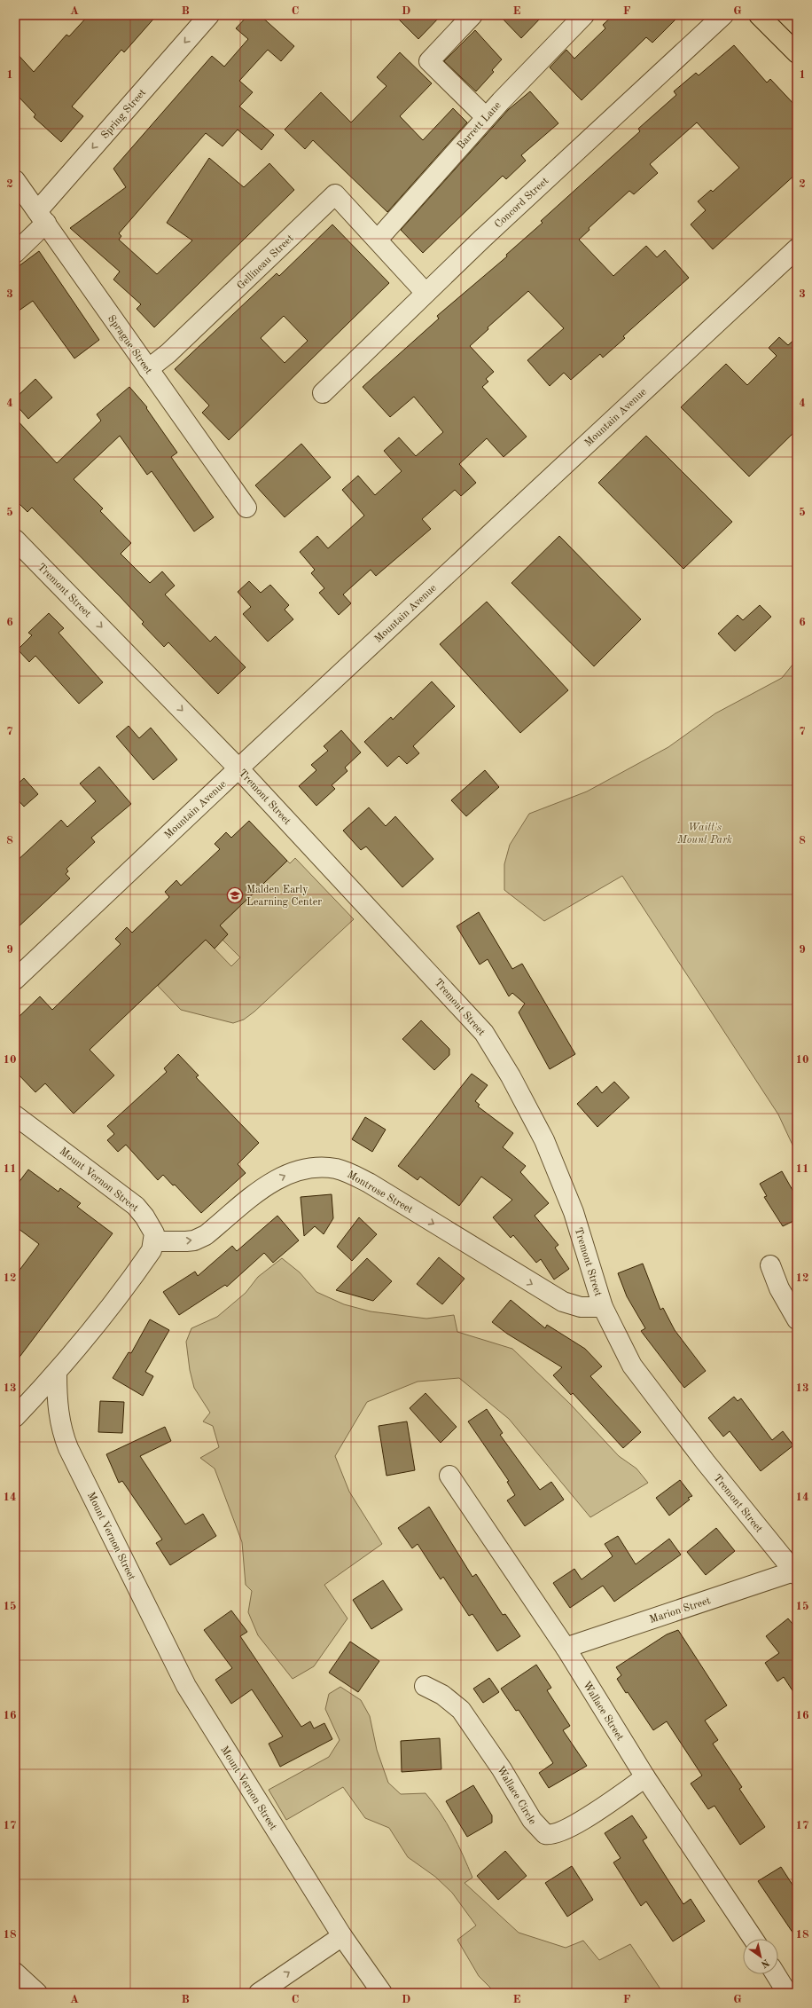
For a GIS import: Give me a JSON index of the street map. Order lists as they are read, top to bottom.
{
  "streets": {
    "street": [
      "Spring Street",
      "Barrett Lane",
      "Concord Street",
      "Gellineau Street",
      "Sprague Street",
      "Mountain Avenue",
      "Tremont Street",
      "Mount Vernon Street",
      "Montrose Street",
      "Marion Street",
      "Wallace Street",
      "Wallace Circle"
    ]
  },
  "crossings": [
    ["Spring Street", "Sprague Street"],
    ["Barrett Lane", "Gellineau Street"],
    ["Gellineau Street", "Sprague Street"],
    ["Mountain Avenue", "Tremont Street"],
    ["Tremont Street", "Montrose Street"],
    ["Tremont Street", "Marion Street"],
    ["Mount Vernon Street", "Montrose Street"],
    ["Marion Street", "Wallace Street"],
    ["Wallace Street", "Wallace Circle"]
  ],
  "one_way": ["Spring Street", "Montrose Street"],
  "parks": ["Waitt's Mount Park"],
  "places": {
    "school or university": ["Malden Early Learning Center"]
  },
  "north": "bottom right",
  "grid": {
    "columns": [
      "A",
      "B",
      "C",
      "D",
      "E",
      "F",
      "G"
    ],
    "rows": [
      "1",
      "2",
      "3",
      "4",
      "5",
      "6",
      "7",
      "8",
      "9",
      "10",
      "11",
      "12",
      "13",
      "14",
      "15",
      "16",
      "17",
      "18"
    ]
  }
}
